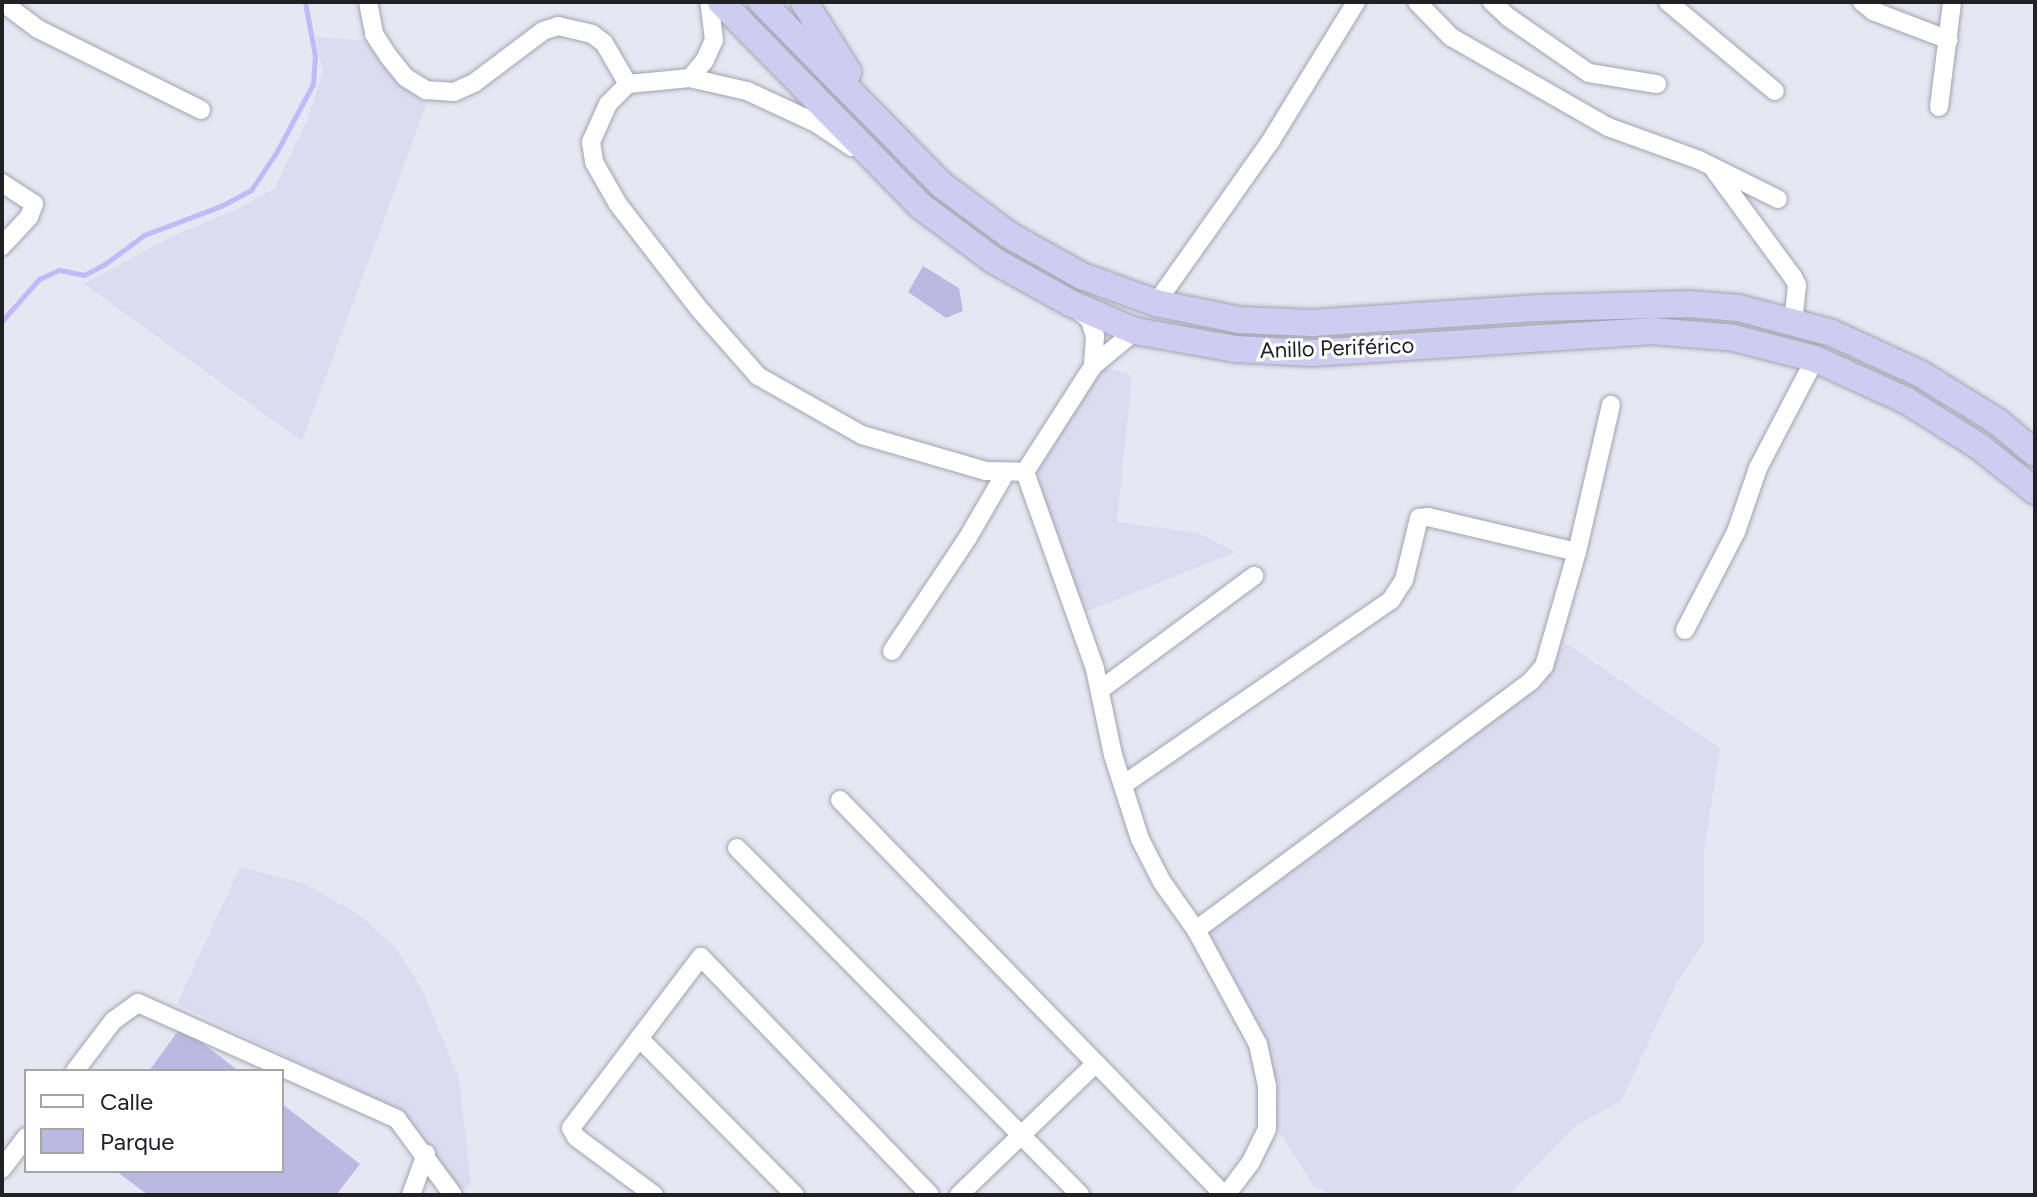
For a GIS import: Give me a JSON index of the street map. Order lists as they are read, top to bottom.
{
  "streets": {
    "highway": ["Anillo Periférico"]
  },
  "legend": ["Calle", "Parque"]
}
